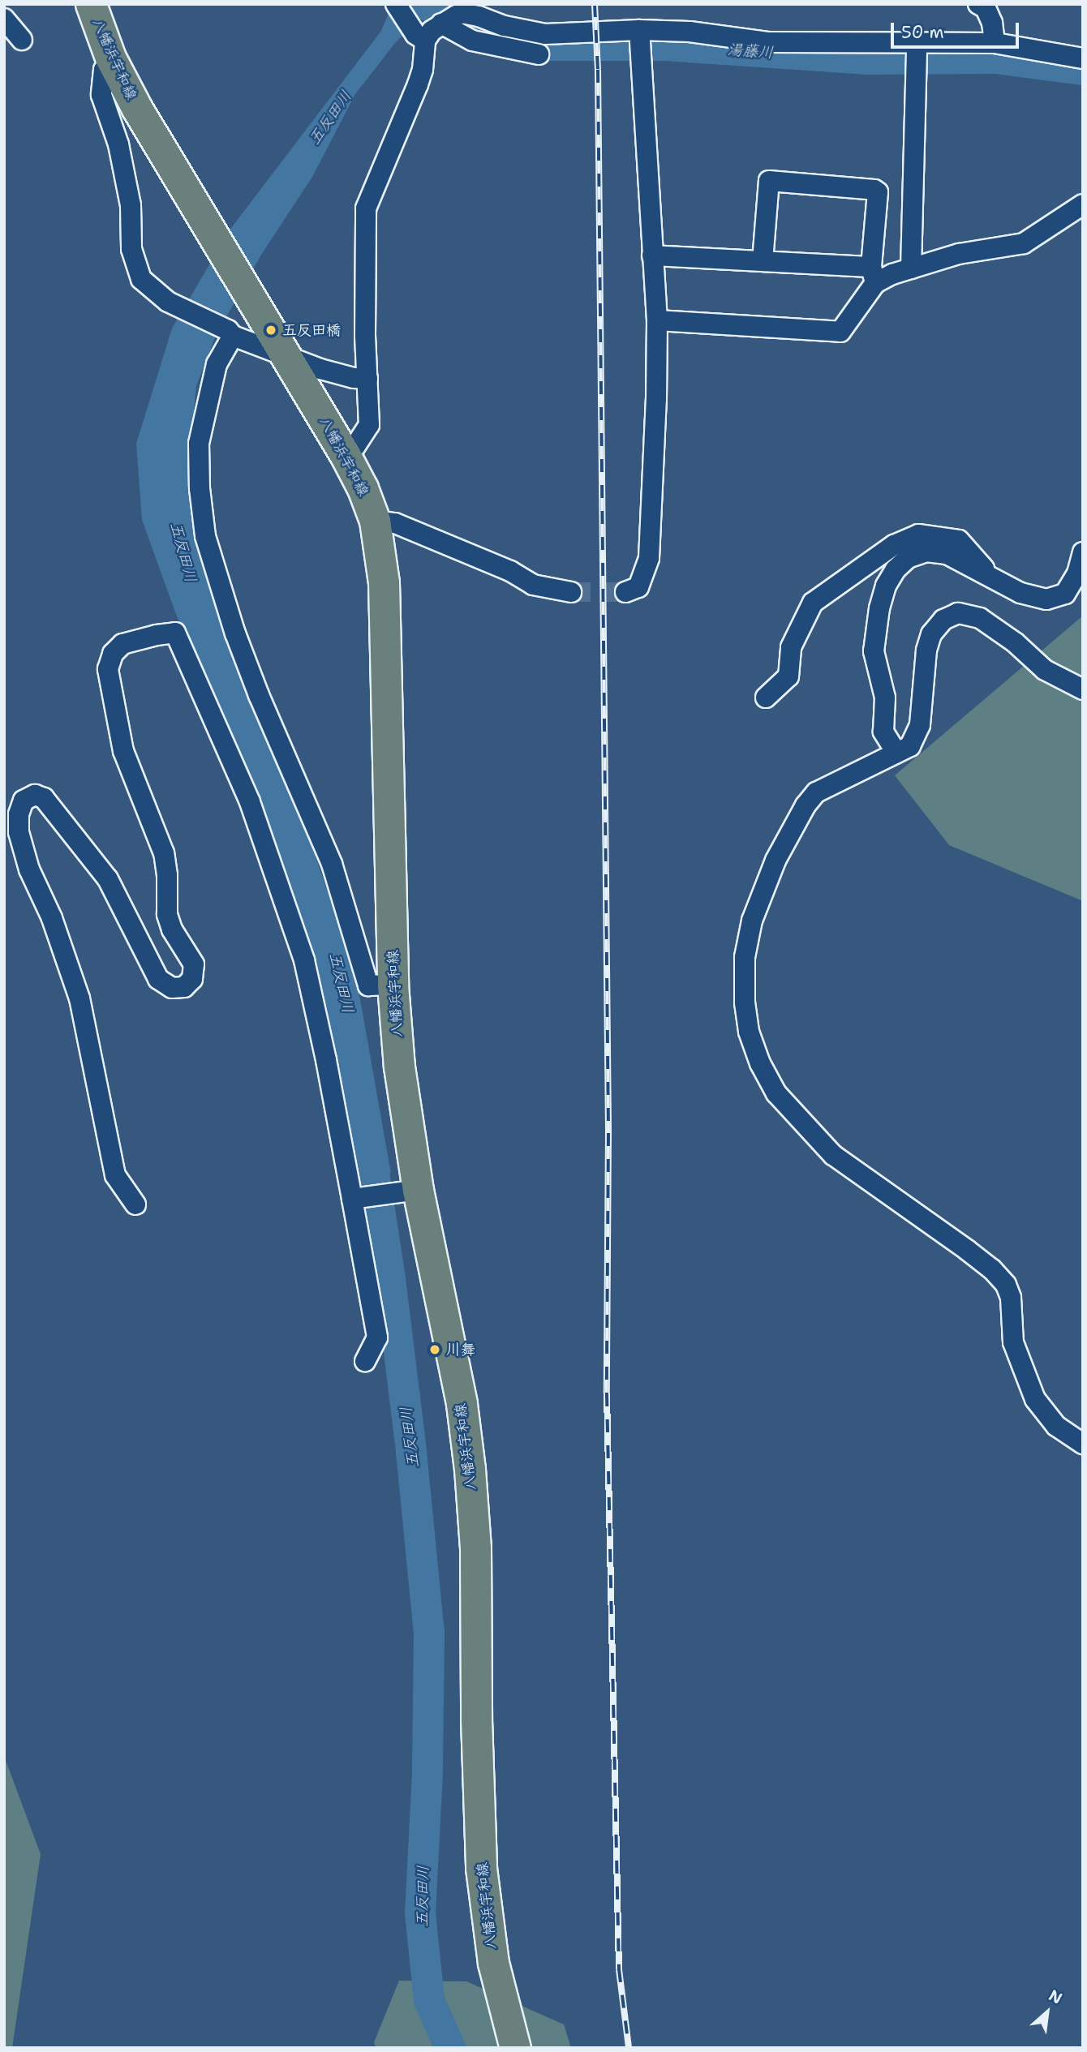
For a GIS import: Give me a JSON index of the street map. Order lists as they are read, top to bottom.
{
  "streets": {
    "main road": ["八幡浜宇和線"]
  },
  "water": ["湯藤川", "五反田川"],
  "places": ["五反田橋", "川舞"],
  "scale_bar": "50 m",
  "north": "top right"
}
